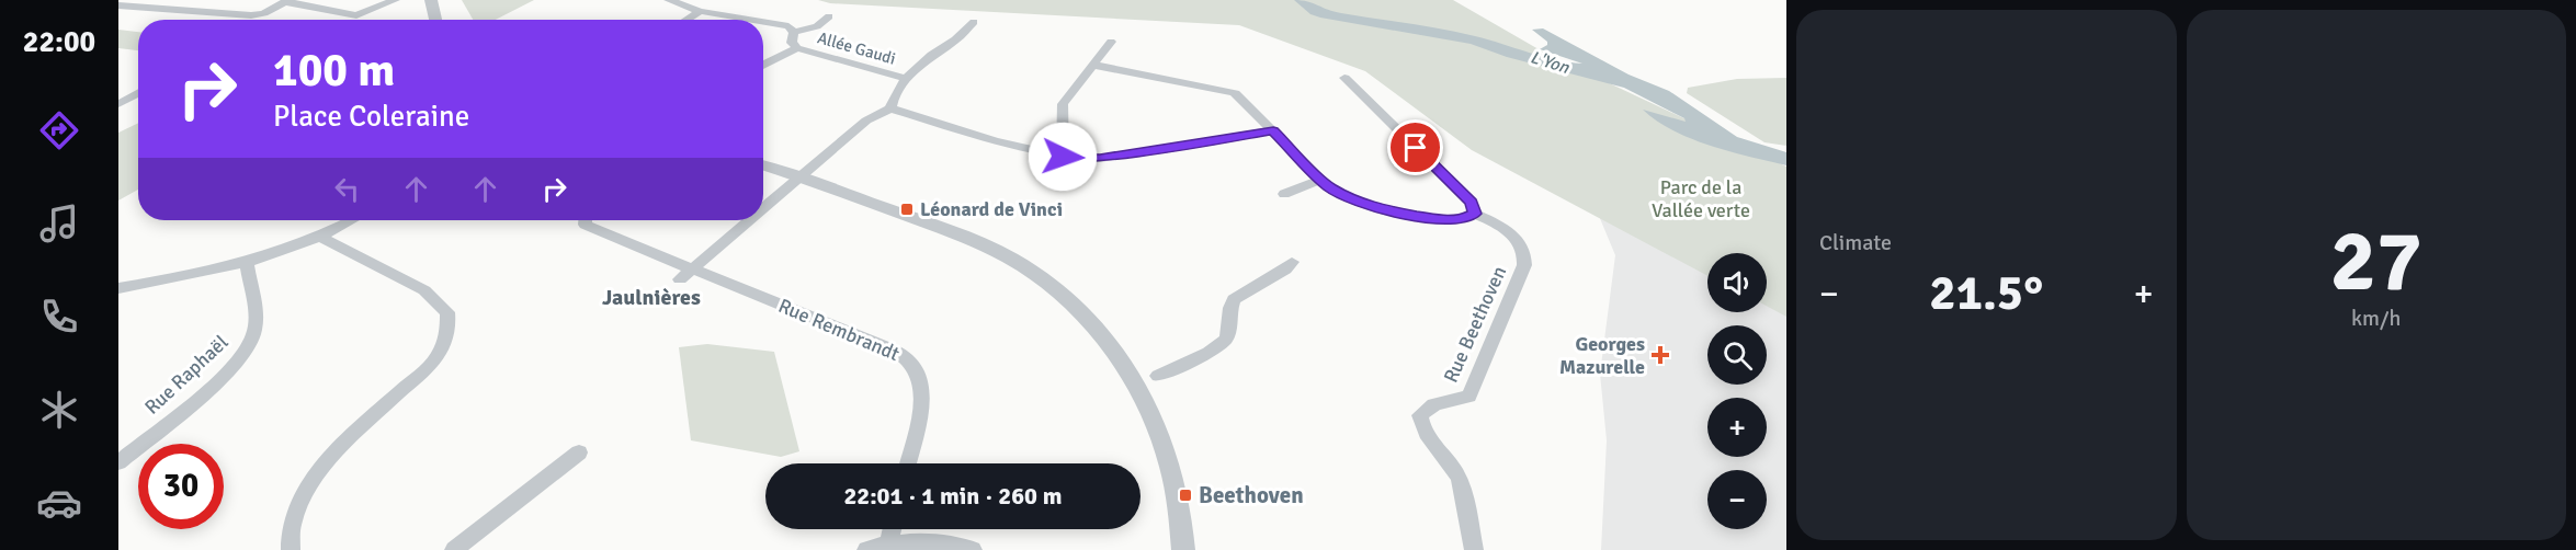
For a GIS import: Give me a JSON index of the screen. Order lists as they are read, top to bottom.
{
  "streets": {
    "street": [
      "Allée Gaudi",
      "Rue Beethoven",
      "Rue Rembrandt",
      "Rue Raphaël"
    ]
  },
  "districts": ["Jaulnières"],
  "water": ["L'Yon"],
  "parks": ["Parc de la Vallée verte"],
  "places": {
    "transit": ["Léonard de Vinci", "Beethoven"],
    "health": ["Georges Mazurelle"]
  },
  "page": {
    "tabs": "22:00",
    "tile": [
      "Climate",
      ["27", "km/h"]
    ],
    "turn": ["100 m", "Place Coleraine"],
    "map_buttons": ["+", "−"],
    "heat": ["−", "21.5°", "+"],
    "limit": "30",
    "trip": "22:01 · 1 min · 260 m"
  }
}
